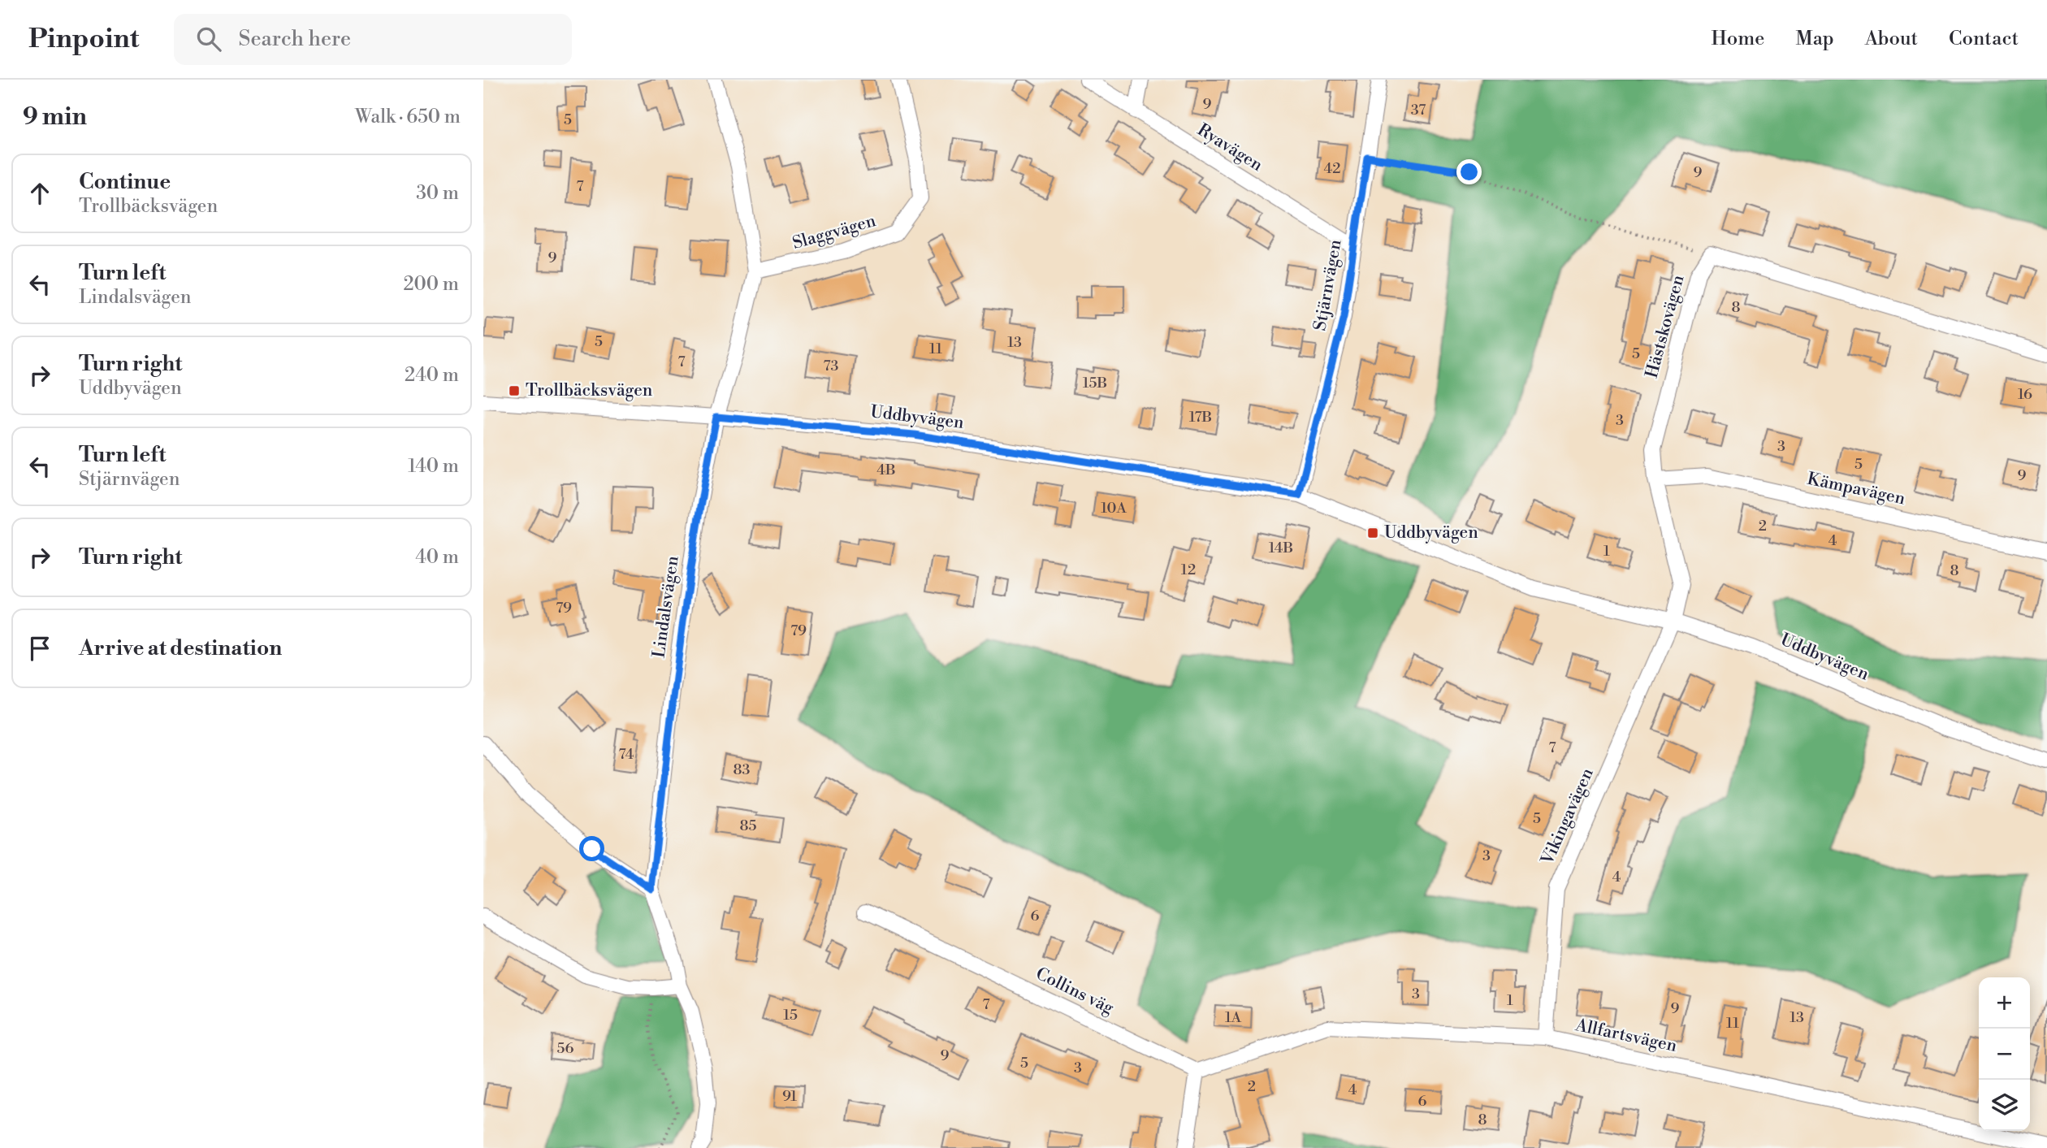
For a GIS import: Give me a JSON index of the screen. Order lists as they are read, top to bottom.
{
  "streets": {
    "street": [
      "Ryavägen",
      "Slaggvägen",
      "Stjärnvägen",
      "Hästskovägen",
      "Uddbyvägen",
      "Kämpavägen",
      "Lindalsvägen",
      "Vikingavägen",
      "Collins väg",
      "Allfartsvägen"
    ]
  },
  "crossings": [
    ["Ryavägen", "Stjärnvägen"],
    ["Slaggvägen", "Lindalsvägen"],
    ["Stjärnvägen", "Uddbyvägen"],
    ["Hästskovägen", "Uddbyvägen"],
    ["Hästskovägen", "Kämpavägen"],
    ["Hästskovägen", "Vikingavägen"],
    ["Uddbyvägen", "Lindalsvägen"],
    ["Uddbyvägen", "Vikingavägen"],
    ["Vikingavägen", "Allfartsvägen"],
    ["Collins väg", "Allfartsvägen"]
  ],
  "places": {
    "transit": ["Trollbäcksvägen", "Uddbyvägen"]
  },
  "house_numbers": [
    "9",
    "37",
    "5",
    "42",
    "9",
    "7",
    "9",
    "8",
    "5",
    "13",
    "11",
    "5",
    "7",
    "73",
    "15B",
    "16",
    "17B",
    "3",
    "3",
    "5",
    "4B",
    "9",
    "10A",
    "2",
    "4",
    "14B",
    "1",
    "12",
    "8",
    "79",
    "79",
    "7",
    "74",
    "83",
    "5",
    "85",
    "3",
    "4",
    "6",
    "3",
    "1",
    "7",
    "9",
    "15",
    "1A",
    "13",
    "11",
    "56",
    "9",
    "5",
    "3",
    "2",
    "4",
    "91",
    "6",
    "8"
  ],
  "page": {
    "header": "Pinpoint",
    "search": "Search here",
    "nav": [
      "Home",
      "Map",
      "About",
      "Contact"
    ],
    "heading": ["9 min", "Walk · 650 m"],
    "list": [
      ["Continue", "Trollbäcksvägen", "30 m"],
      ["Turn left", "Lindalsvägen", "200 m"],
      ["Turn right", "Uddbyvägen", "240 m"],
      ["Turn left", "Stjärnvägen", "140 m"],
      ["Turn right", "40 m"],
      "Arrive at destination"
    ],
    "map_buttons": ["+", "−"]
  }
}
